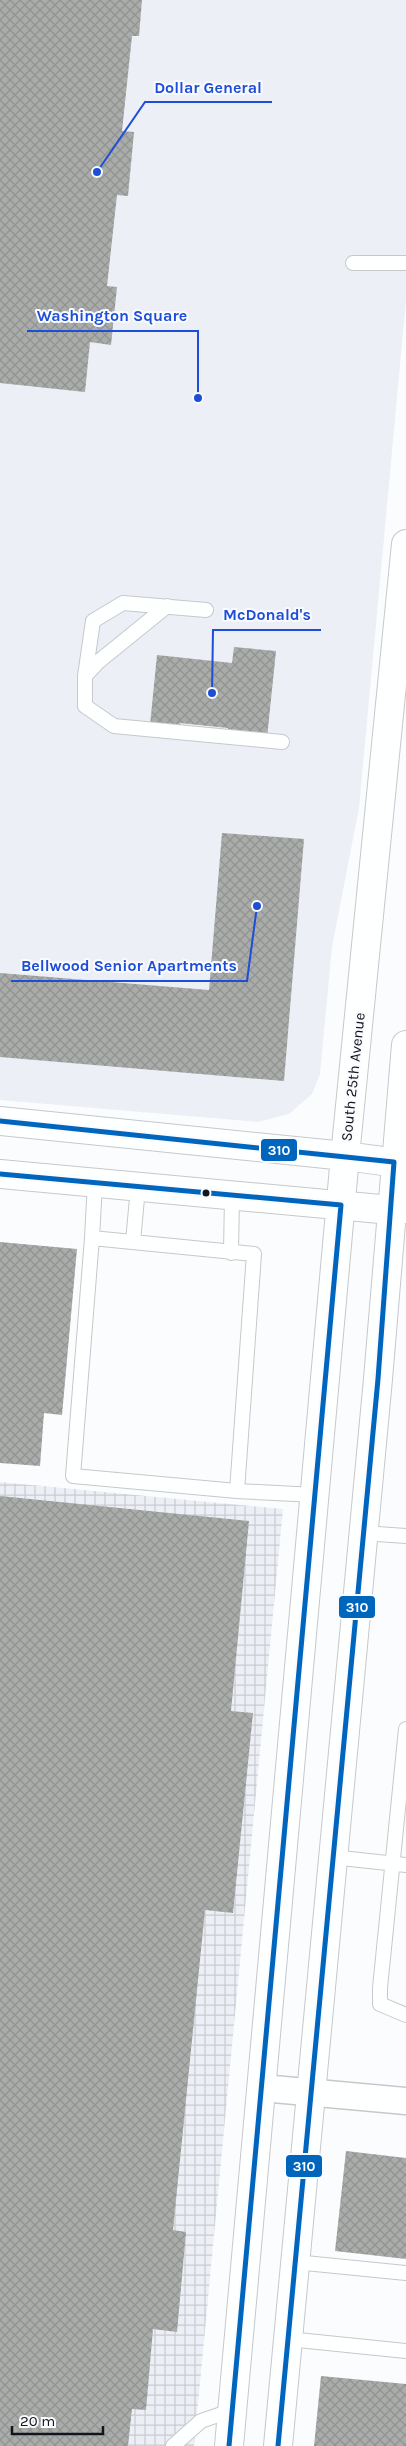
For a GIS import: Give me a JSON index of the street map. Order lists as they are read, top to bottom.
{
  "streets": {
    "main road": ["South 25th Avenue"]
  },
  "places": [
    "Dollar General",
    "Washington Square",
    "McDonald's",
    "Bellwood Senior Apartments"
  ],
  "lines": ["transit line 310"],
  "scale_bar": "20 m"
}
